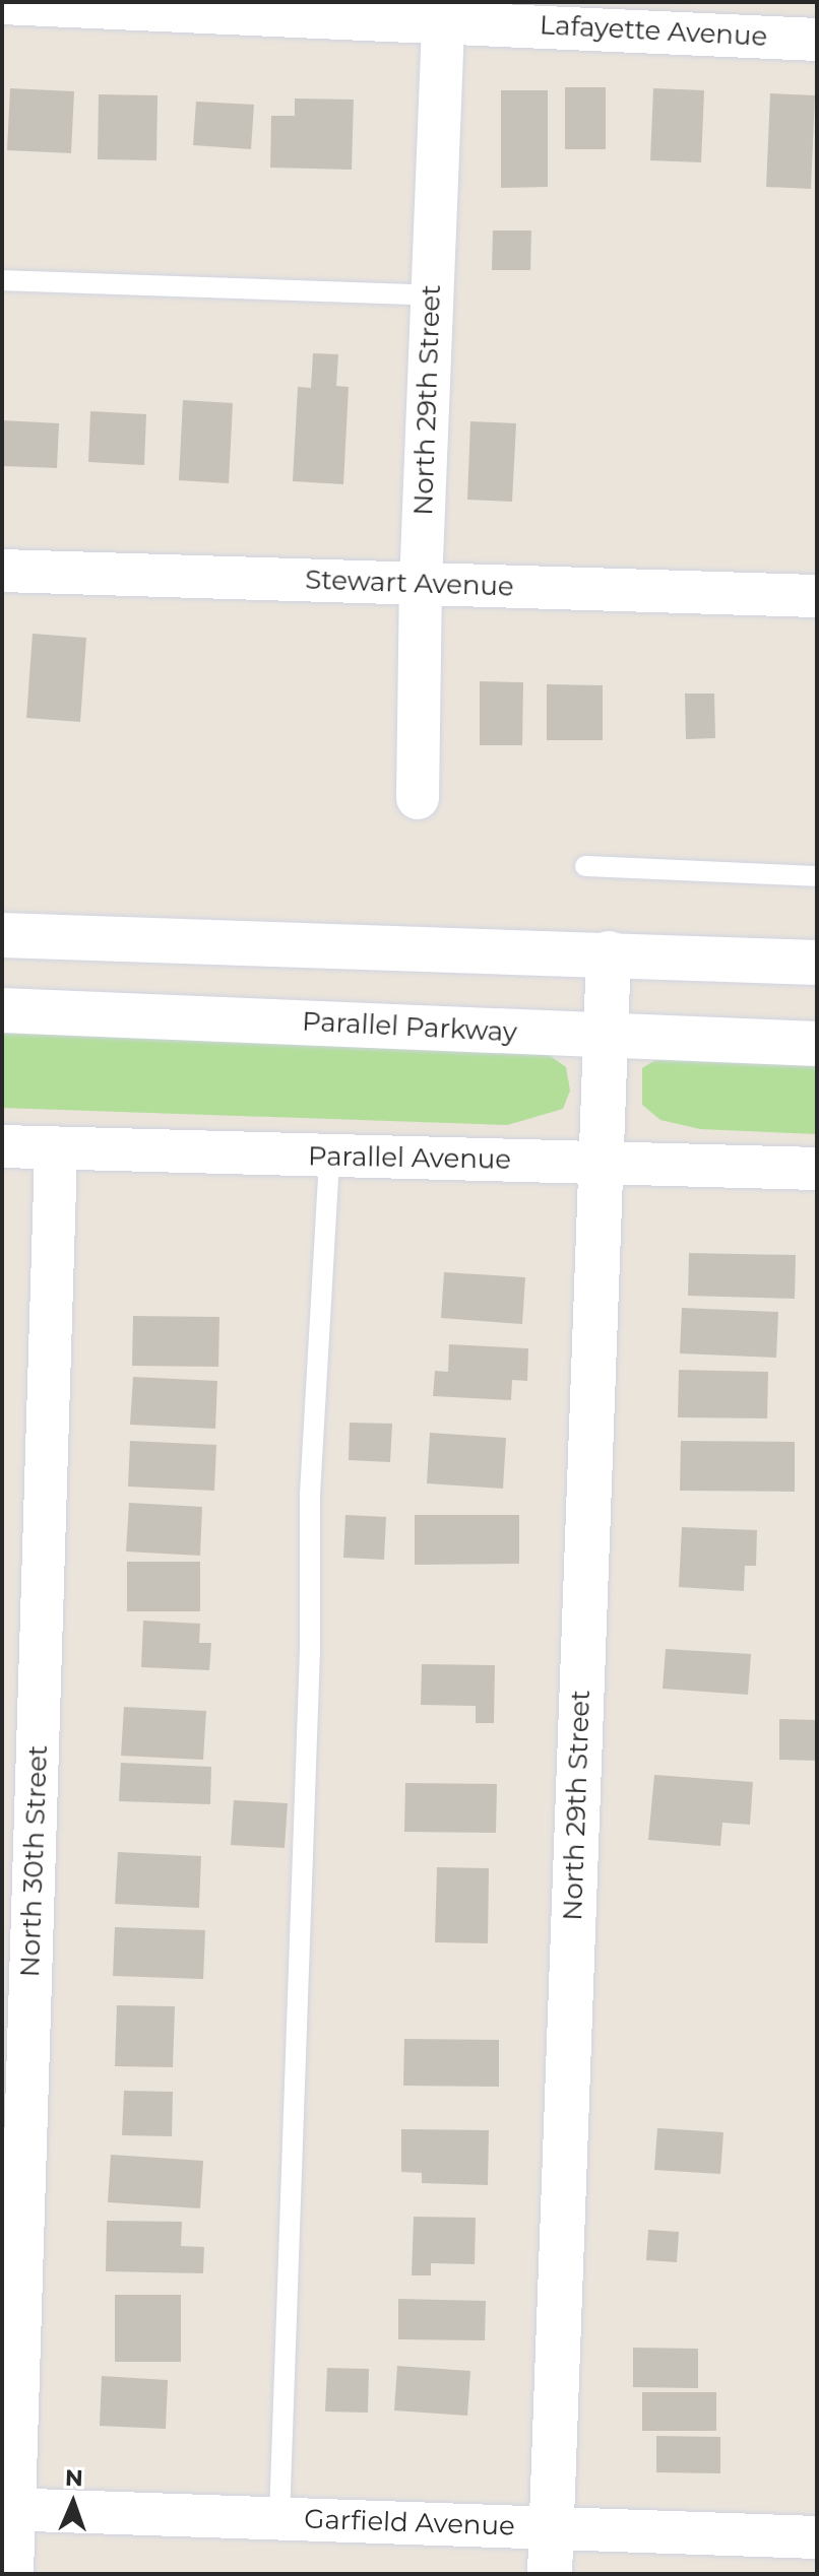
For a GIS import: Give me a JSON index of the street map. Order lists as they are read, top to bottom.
{
  "streets": {
    "main road": ["North 29th Street", "Parallel Parkway"],
    "street": [
      "Lafayette Avenue",
      "Stewart Avenue",
      "Parallel Avenue",
      "North 30th Street",
      "Garfield Avenue"
    ]
  },
  "crossings": [
    ["Lafayette Avenue", "North 29th Street"],
    ["North 29th Street", "Stewart Avenue"],
    ["North 29th Street", "Parallel Parkway"],
    ["North 29th Street", "Parallel Avenue"],
    ["North 29th Street", "Garfield Avenue"],
    ["Parallel Avenue", "North 30th Street"],
    ["North 30th Street", "Garfield Avenue"]
  ],
  "north": "top"
}
